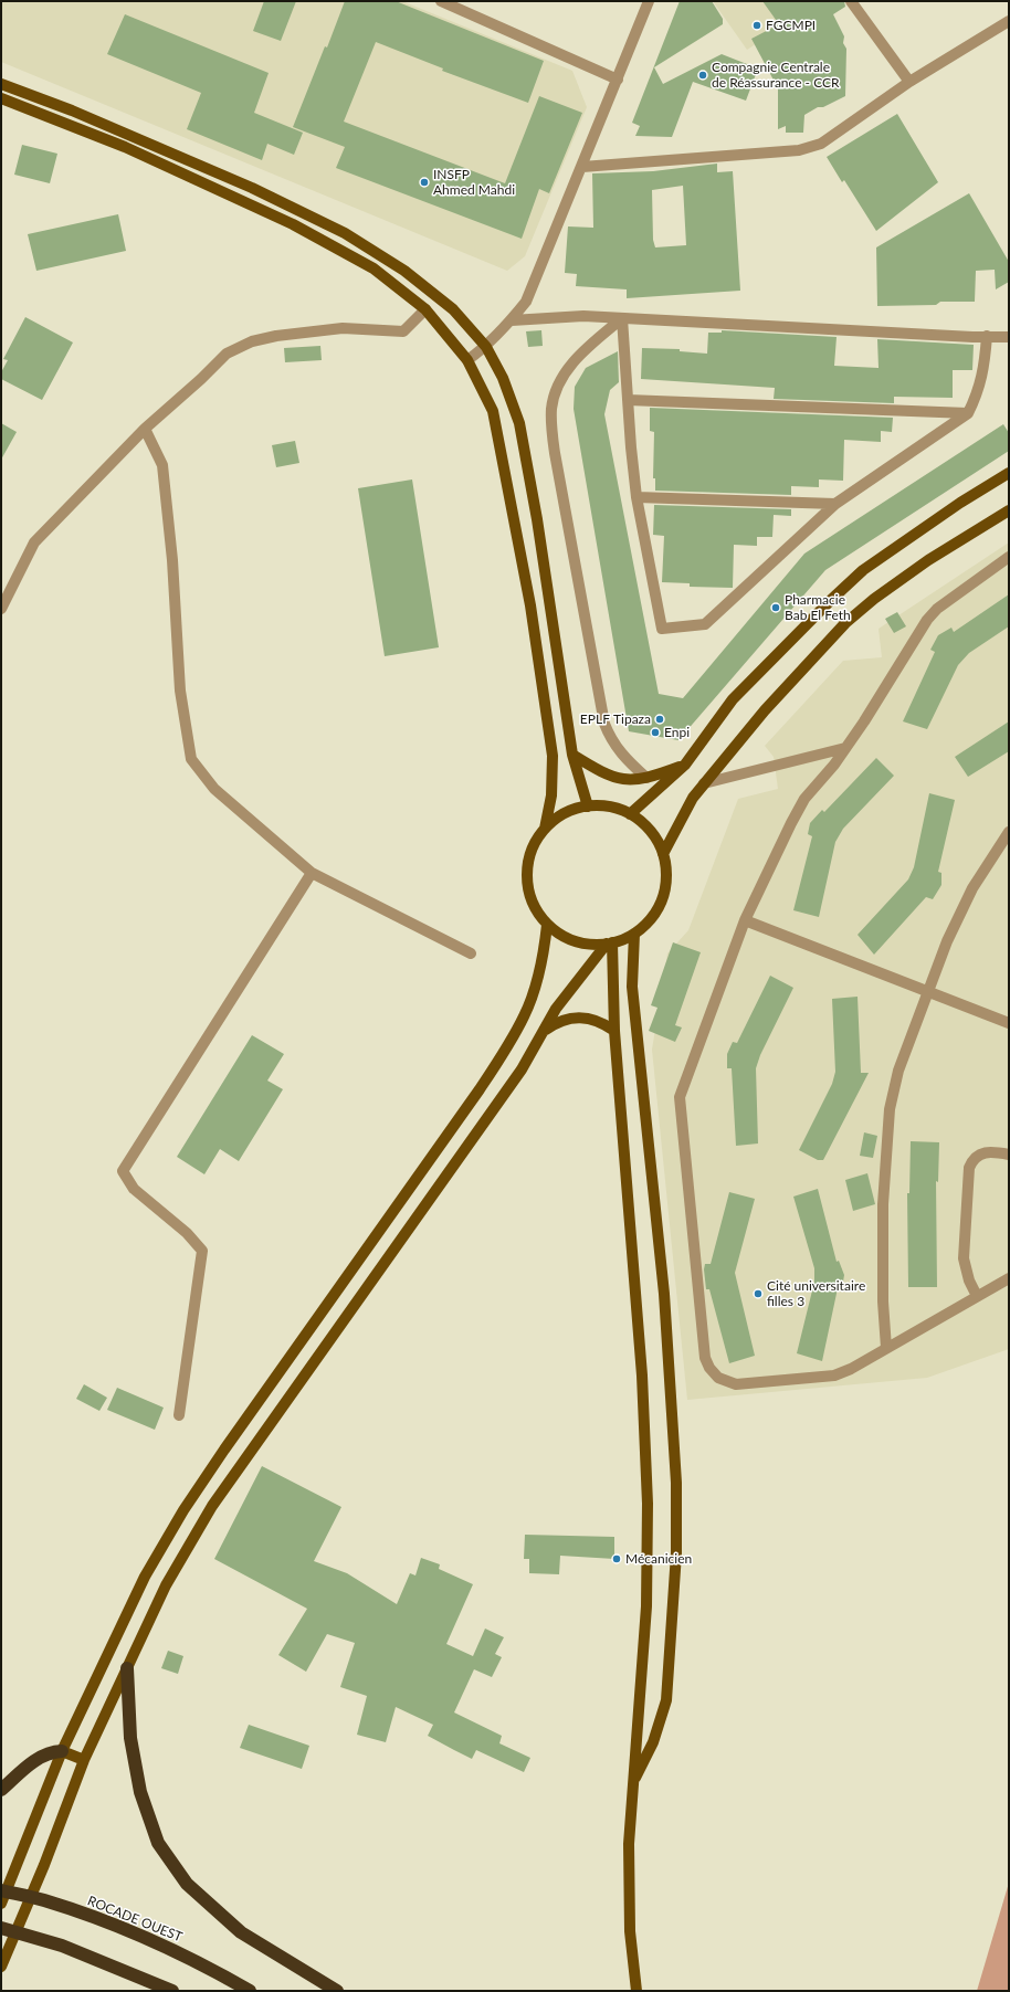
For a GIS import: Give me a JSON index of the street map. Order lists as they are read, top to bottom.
{
  "streets": {
    "highway": ["ROCADE OUEST"]
  },
  "places": [
    "FGCMPI",
    "Compagnie Centrale de Réassurance - CCR",
    "INSFP Ahmed Mahdi",
    "Pharmacie Bab El Feth",
    "EPLF Tipaza",
    "Enpi",
    "Cité universitaire filles 3",
    "Mécanicien"
  ]
}
